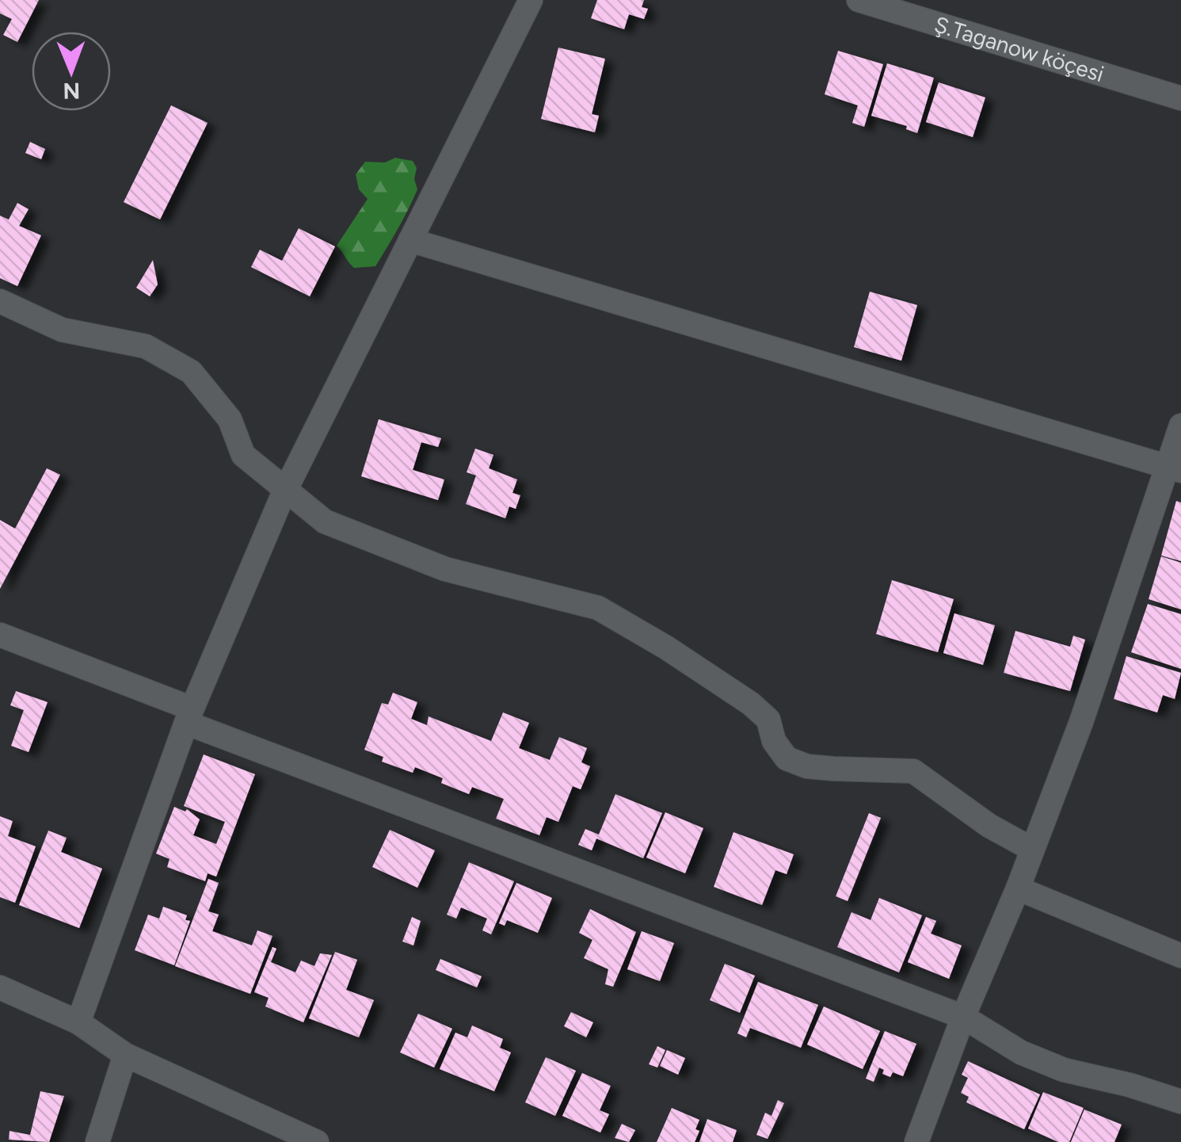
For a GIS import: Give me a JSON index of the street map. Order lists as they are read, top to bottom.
{
  "streets": {
    "street": ["Ş.Taganow köçesi"]
  },
  "north": "bottom"
}
